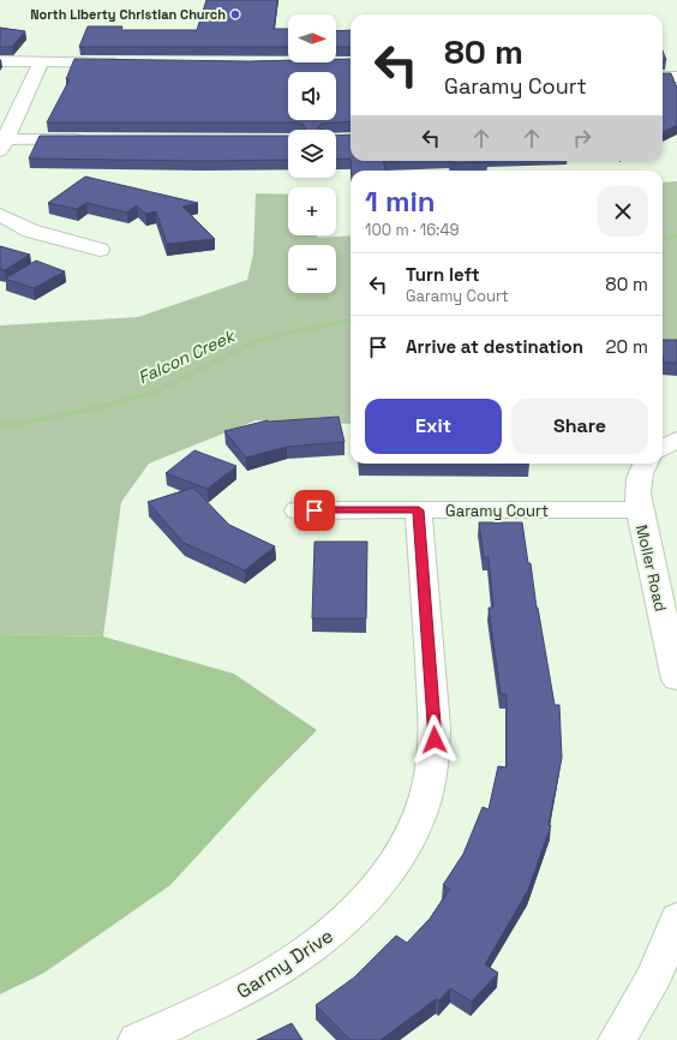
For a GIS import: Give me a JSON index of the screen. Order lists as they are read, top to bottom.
{
  "streets": {
    "street": ["Garamy Court", "Moller Road", "Garmy Drive"]
  },
  "crossings": [
    ["Garamy Court", "Moller Road"],
    ["Garamy Court", "Garmy Drive"]
  ],
  "water": ["Falcon Creek"],
  "places": ["North Liberty Christian Church"],
  "north": "right",
  "page": {
    "map_buttons": ["+", "−"],
    "turn": ["80 m", "Garamy Court"],
    "heading": ["1 min", "100 m · 16:49"],
    "list": [
      {
        "name": "Turn left",
        "note": "Garamy Court",
        "value": "80 m"
      },
      {
        "name": "Arrive at destination",
        "value": "20 m"
      }
    ],
    "buttons": ["Exit", "Share"]
  }
}
